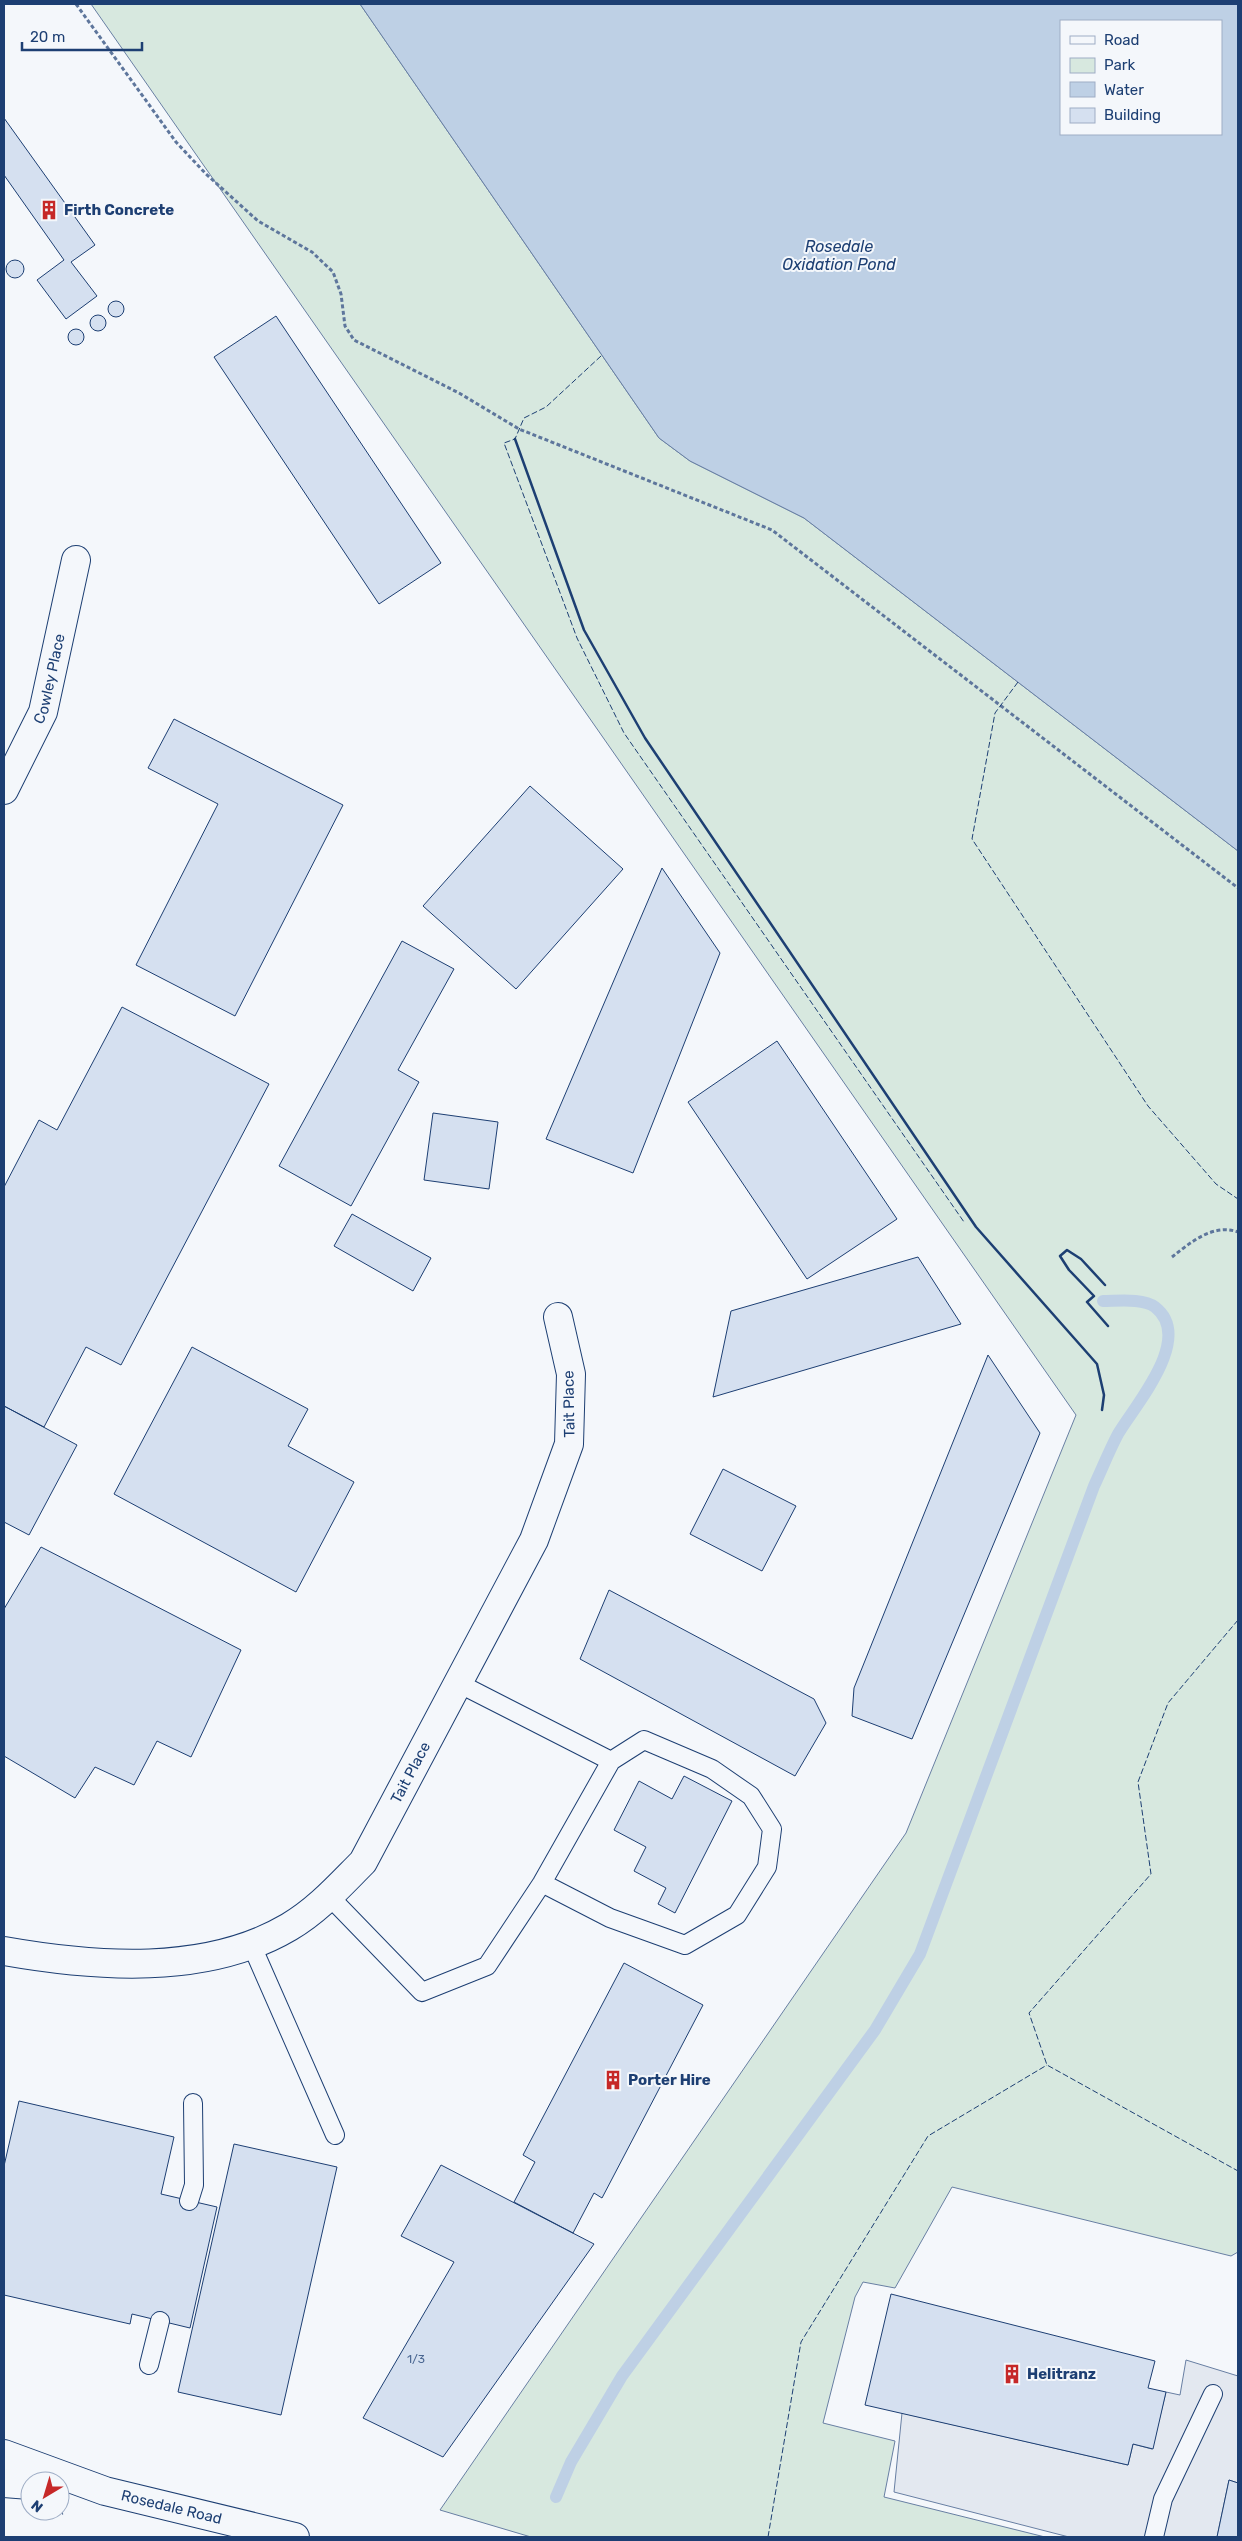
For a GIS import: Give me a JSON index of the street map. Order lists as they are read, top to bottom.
{
  "streets": {
    "street": ["Cowley Place", "Tait Place", "Rosedale Road"]
  },
  "water": ["Rosedale Oxidation Pond"],
  "places": {
    "building": ["Firth Concrete", "Porter Hire", "Helitranz"]
  },
  "house_numbers": ["1/3"],
  "legend": [
    "Road",
    "Park",
    "Water",
    "Building"
  ],
  "scale_bar": "20 m",
  "north": "bottom left"
}
